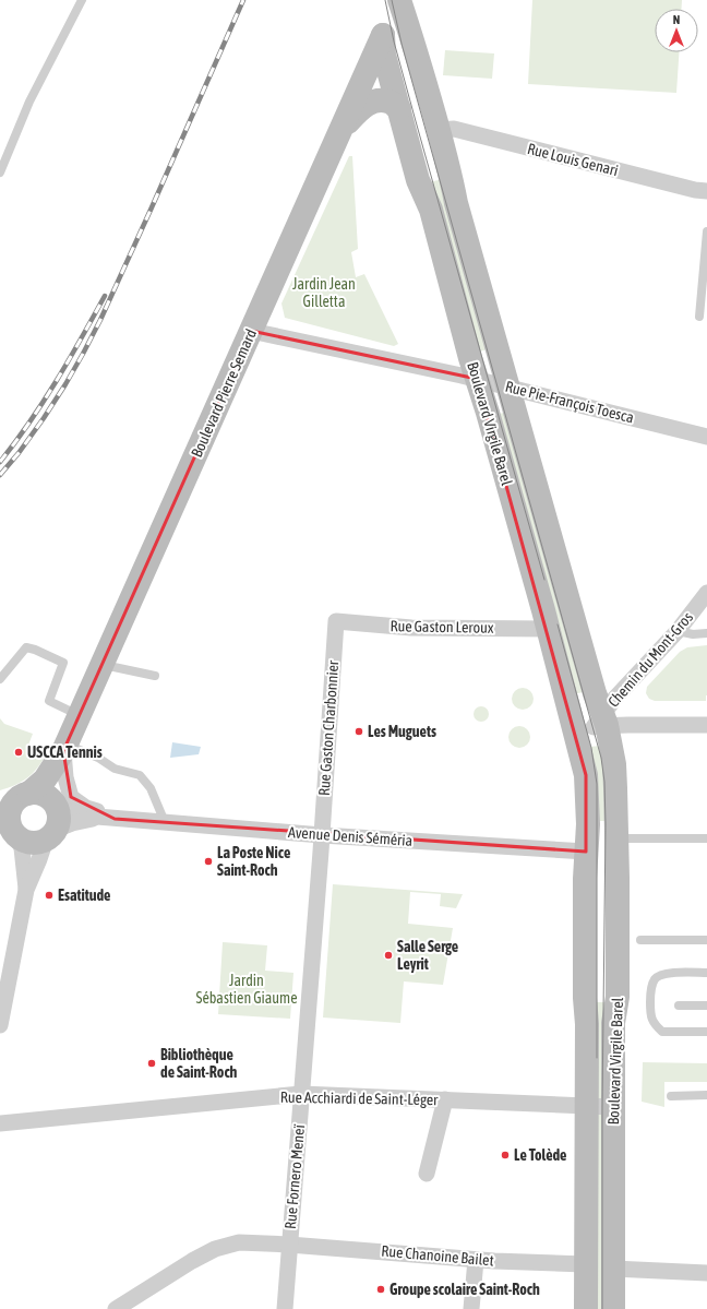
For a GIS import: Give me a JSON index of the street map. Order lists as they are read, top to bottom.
{
  "streets": {
    "main road": ["Boulevard Pierre Semard", "Boulevard Virgile Barel"],
    "street": [
      "Rue Louis Genari",
      "Rue Pie-François Toesca",
      "Rue Gaston Leroux",
      "Chemin du Mont-Gros",
      "Rue Gaston Charbonnier",
      "Avenue Denis Séméria",
      "Rue Acchiardi de Saint-Léger",
      "Rue Fornero Meneï",
      "Rue Chanoine Bailet"
    ]
  },
  "crossings": [
    ["Rue Louis Genari", "Boulevard Virgile Barel"],
    ["Boulevard Pierre Semard", "Rue Pie-François Toesca"],
    ["Boulevard Pierre Semard", "Boulevard Virgile Barel"],
    ["Boulevard Pierre Semard", "Avenue Denis Séméria"],
    ["Rue Pie-François Toesca", "Boulevard Virgile Barel"],
    ["Boulevard Virgile Barel", "Rue Gaston Leroux"],
    ["Boulevard Virgile Barel", "Chemin du Mont-Gros"],
    ["Boulevard Virgile Barel", "Avenue Denis Séméria"],
    ["Boulevard Virgile Barel", "Rue Acchiardi de Saint-Léger"],
    ["Boulevard Virgile Barel", "Rue Chanoine Bailet"],
    ["Rue Gaston Leroux", "Rue Gaston Charbonnier"],
    ["Rue Gaston Charbonnier", "Avenue Denis Séméria"],
    ["Rue Gaston Charbonnier", "Rue Fornero Meneï"],
    ["Avenue Denis Séméria", "Rue Fornero Meneï"],
    ["Rue Acchiardi de Saint-Léger", "Rue Fornero Meneï"],
    ["Rue Fornero Meneï", "Rue Chanoine Bailet"]
  ],
  "parks": ["Jardin Jean Gilletta", "Jardin Sébastien Giaume"],
  "places": [
    "Les Muguets",
    "USCCA Tennis",
    "La Poste Nice Saint-Roch",
    "Esatitude",
    "Salle Serge Leyrit",
    "Bibliothèque de Saint-Roch",
    "Le Tolède",
    "Groupe scolaire Saint-Roch"
  ],
  "north": "top"
}
